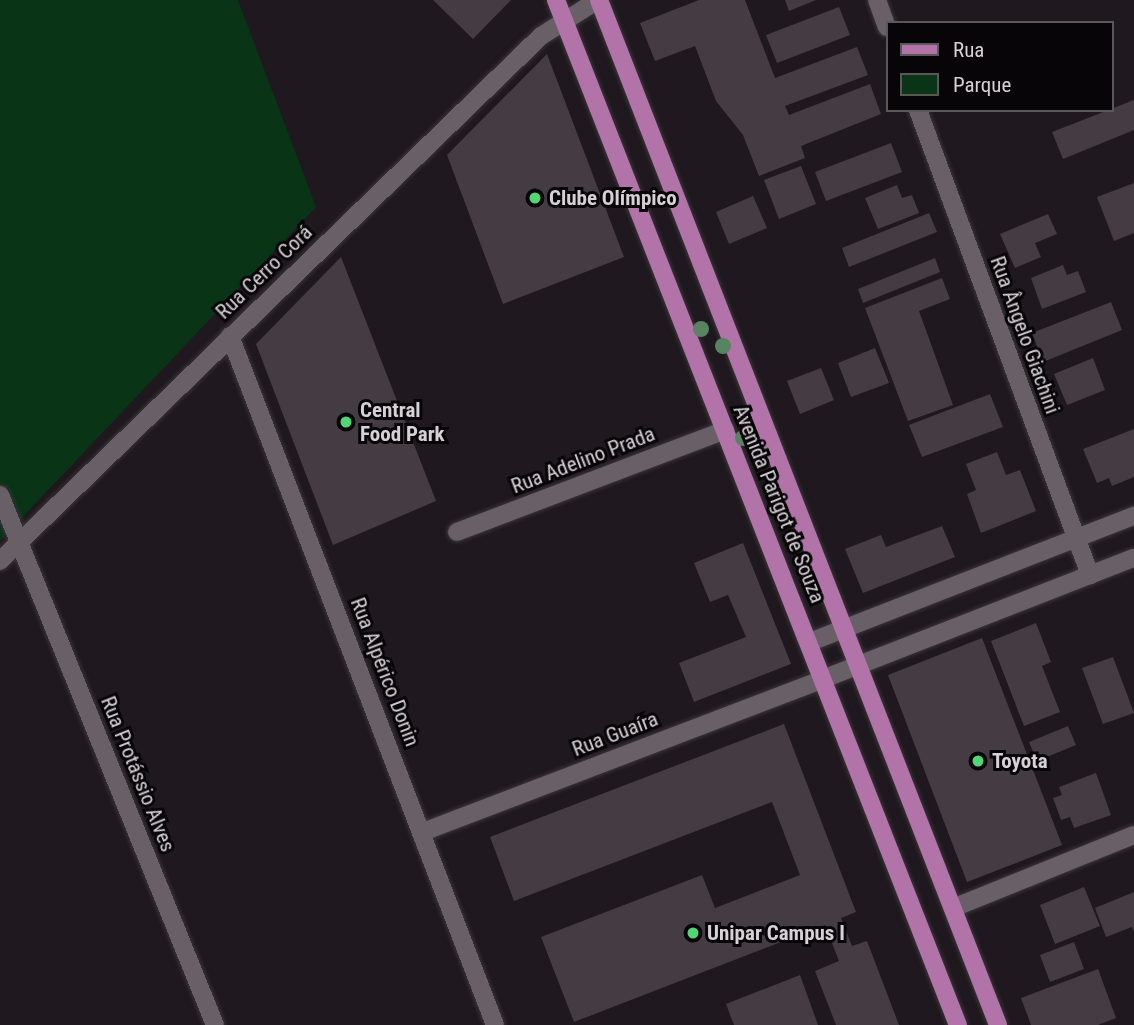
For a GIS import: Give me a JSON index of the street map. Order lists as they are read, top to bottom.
{
  "streets": {
    "main road": ["Avenida Parigot de Souza"],
    "street": [
      "Rua Cerro Corá",
      "Rua Ângelo Giachini",
      "Rua Adelino Prada",
      "Rua Alpérico Donin",
      "Rua Guaíra",
      "Rua Protássio Alves"
    ]
  },
  "crossings": [
    ["Rua Cerro Corá", "Avenida Parigot de Souza"],
    ["Rua Cerro Corá", "Rua Alpérico Donin"],
    ["Rua Cerro Corá", "Rua Protássio Alves"],
    ["Rua Adelino Prada", "Avenida Parigot de Souza"],
    ["Avenida Parigot de Souza", "Rua Guaíra"],
    ["Rua Alpérico Donin", "Rua Guaíra"]
  ],
  "places": [
    "Clube Olímpico",
    "Central Food Park",
    "Toyota",
    "Unipar Campus I"
  ],
  "legend": ["Rua", "Parque"]
}
